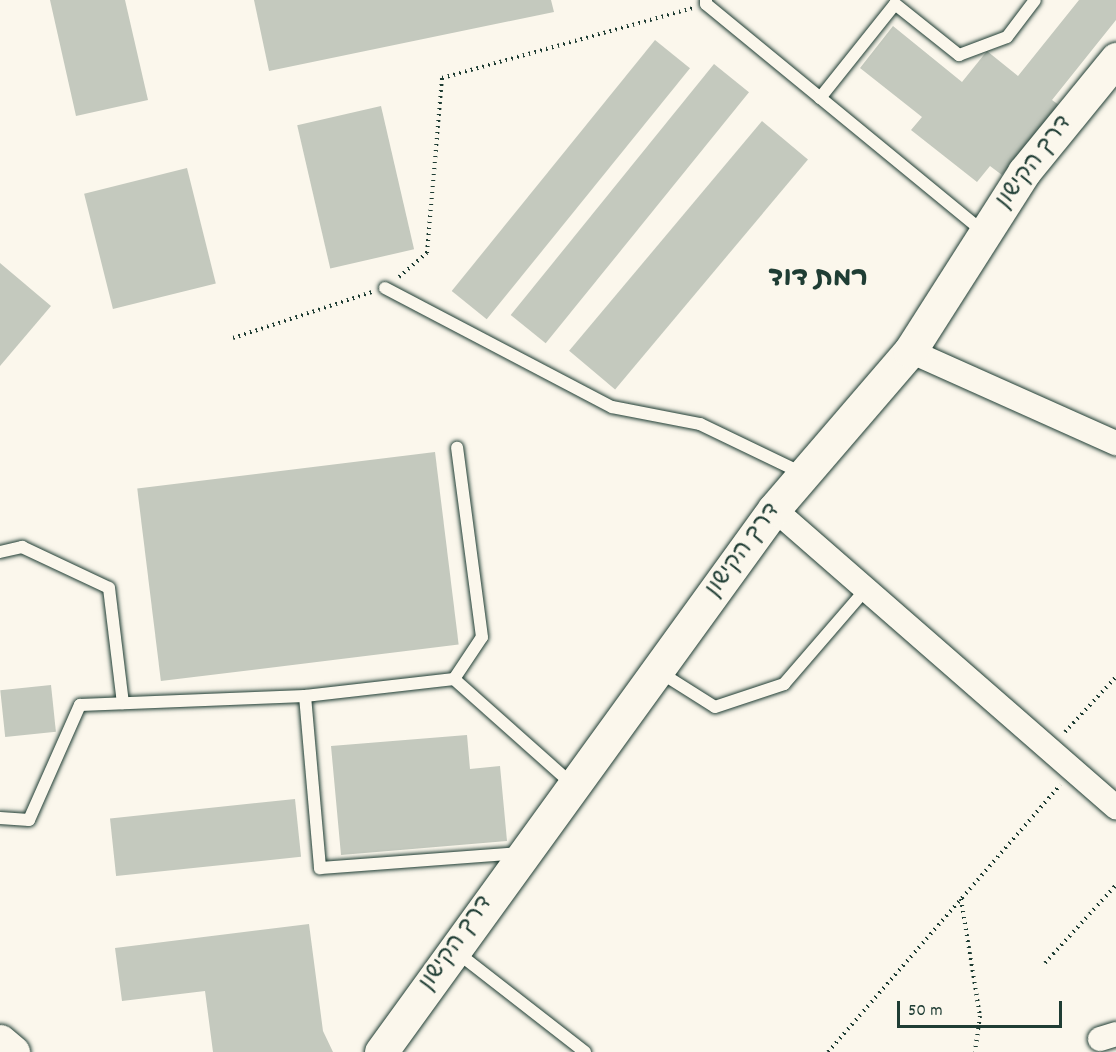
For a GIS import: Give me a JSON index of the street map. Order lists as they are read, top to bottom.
{
  "streets": {
    "main road": ["דרך הקישון"]
  },
  "districts": ["רמת דוד"],
  "scale_bar": "50 m"
}
